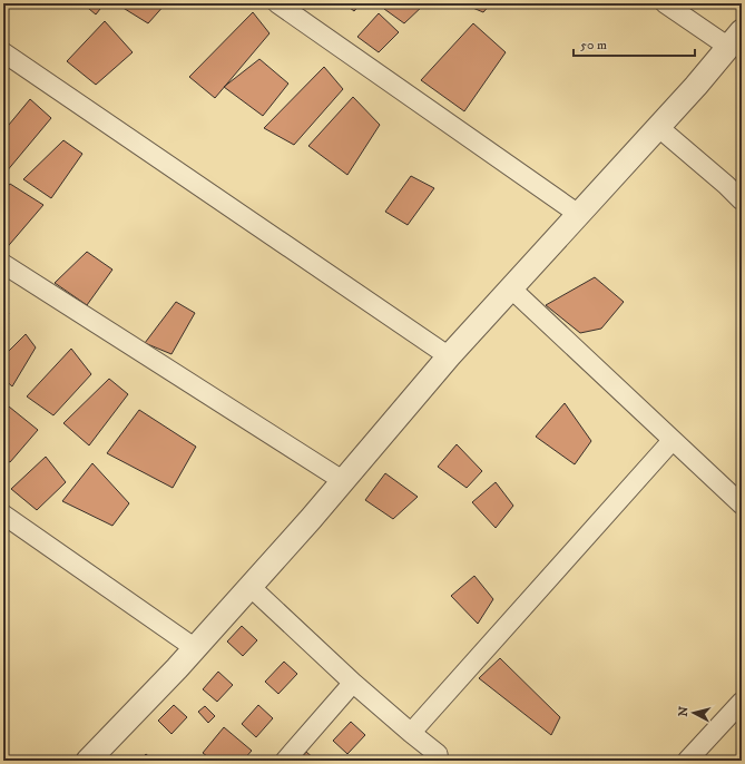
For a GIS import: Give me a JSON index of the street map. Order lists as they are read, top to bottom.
{
  "scale_bar": "50 m",
  "north": "left"
}
